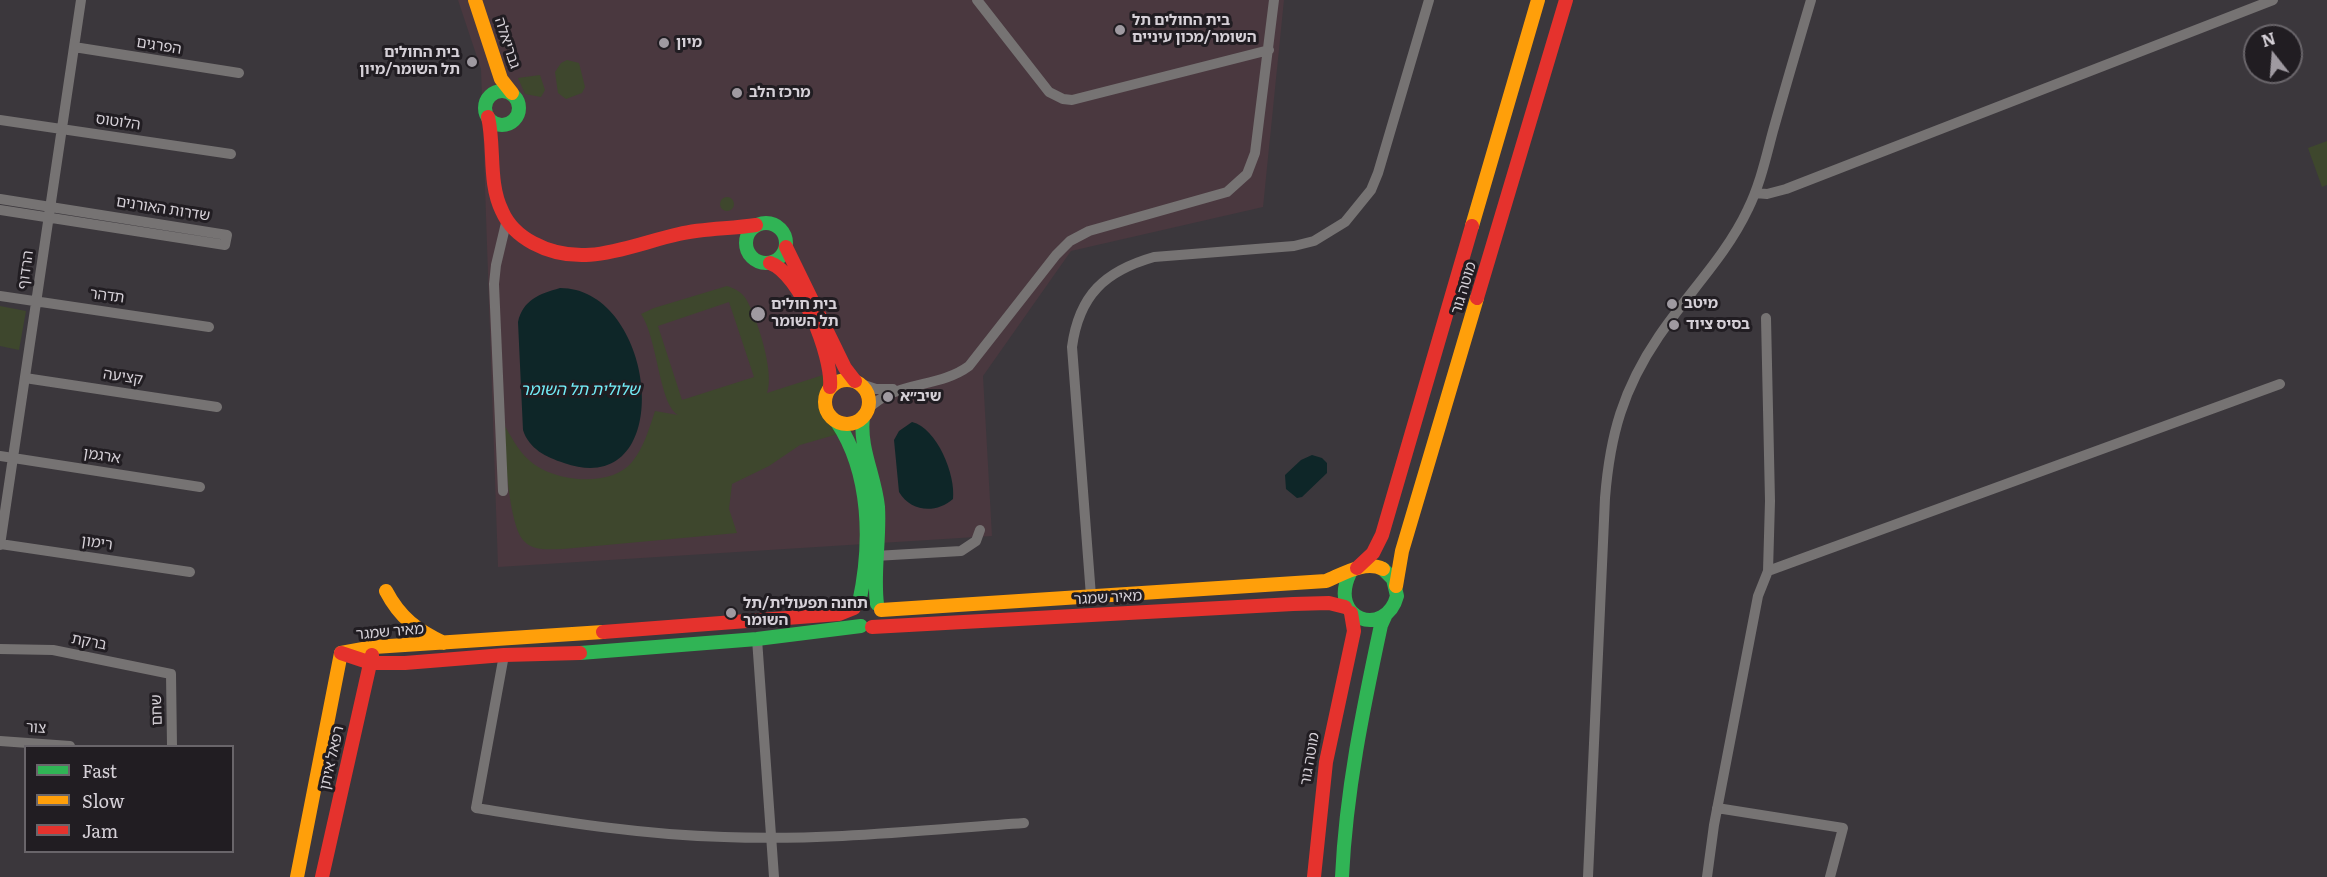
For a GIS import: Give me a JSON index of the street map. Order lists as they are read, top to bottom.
{
  "streets": {
    "street": [
      "גבריאלה",
      "הפרגים",
      "הלוטוס",
      "שדרות האורנים",
      "הרדוף",
      "מוטה גור",
      "תדהר",
      "קציעה",
      "ארגמן",
      "רימון",
      "מאיר שמגר",
      "ברקת",
      "שחם",
      "צור",
      "רפאל איתן"
    ]
  },
  "crossings": [
    ["הפרגים", "הרדוף"],
    ["הלוטוס", "הרדוף"],
    ["שדרות האורנים", "הרדוף"],
    ["הרדוף", "תדהר"],
    ["הרדוף", "קציעה"],
    ["הרדוף", "ארגמן"],
    ["הרדוף", "רימון"],
    ["מוטה גור", "מאיר שמגר"],
    ["מאיר שמגר", "רפאל איתן"],
    ["ברקת", "שחם"]
  ],
  "water": ["שלולית תל השומר"],
  "places": [
    "בית החולים תל השומר/מכון עיניים",
    "מיון",
    "בית החולים תל השומר/מיון",
    "מרכז הלב",
    "מיטב",
    "בית חולים תל השומר",
    "בסיס ציוד",
    "שיב״א",
    "תחנה תפעולית/תל השומר"
  ],
  "legend": ["Fast", "Slow", "Jam"],
  "north": "top"
}
